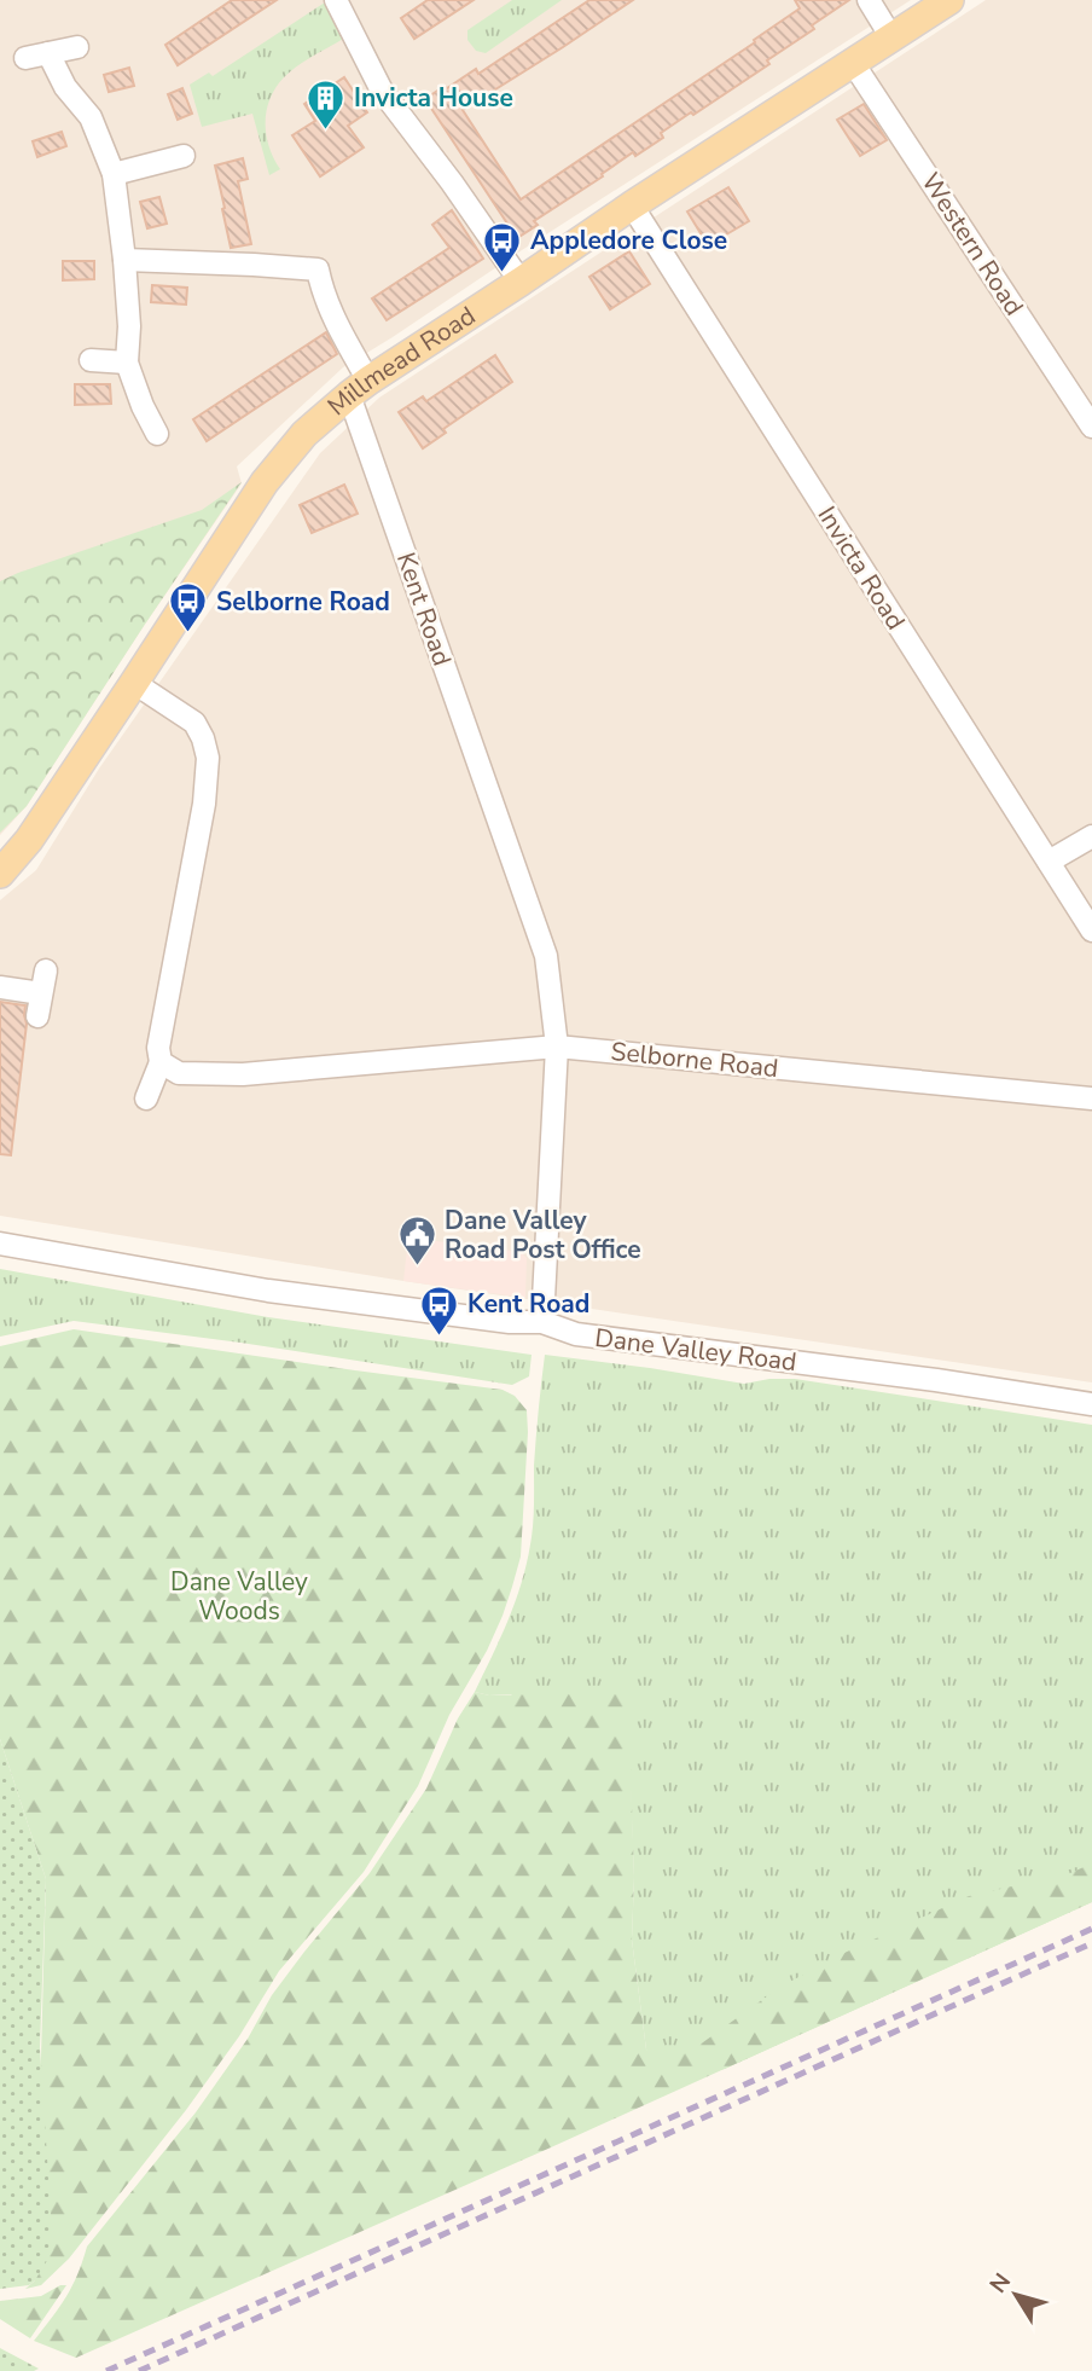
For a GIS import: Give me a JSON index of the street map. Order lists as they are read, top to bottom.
{
  "streets": {
    "main road": ["Millmead Road"],
    "street": [
      "Western Road",
      "Invicta Road",
      "Kent Road",
      "Selborne Road",
      "Dane Valley Road"
    ]
  },
  "crossings": [
    ["Western Road", "Millmead Road"],
    ["Millmead Road", "Invicta Road"],
    ["Millmead Road", "Kent Road"],
    ["Kent Road", "Selborne Road"],
    ["Kent Road", "Dane Valley Road"]
  ],
  "parks": ["Dane Valley Woods"],
  "places": {
    "building": ["Invicta House"],
    "bus stop": ["Appledore Close", "Selborne Road", "Kent Road"],
    "public building": ["Dane Valley Road Post Office"]
  },
  "north": "top left"
}
